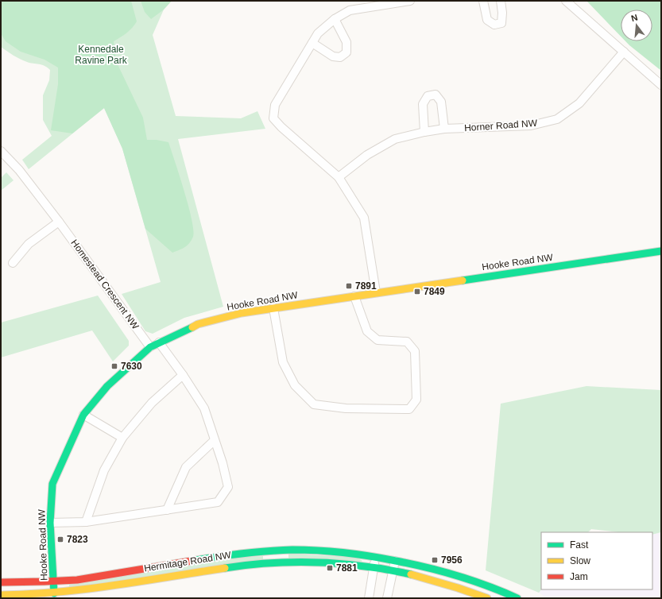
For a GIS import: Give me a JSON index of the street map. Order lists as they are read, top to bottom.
{
  "streets": {
    "street": [
      "Horner Road NW",
      "Hooke Road NW",
      "Homestead Crescent NW",
      "Hermitage Road NW"
    ]
  },
  "crossings": [
    ["Hooke Road NW", "Homestead Crescent NW"],
    ["Hooke Road NW", "Hermitage Road NW"]
  ],
  "parks": ["Kennedale Ravine Park"],
  "places": {
    "transit": [
      "7891",
      "7849",
      "7630",
      "7823",
      "7956",
      "7881"
    ]
  },
  "legend": ["Fast", "Slow", "Jam"],
  "north": "top"
}
